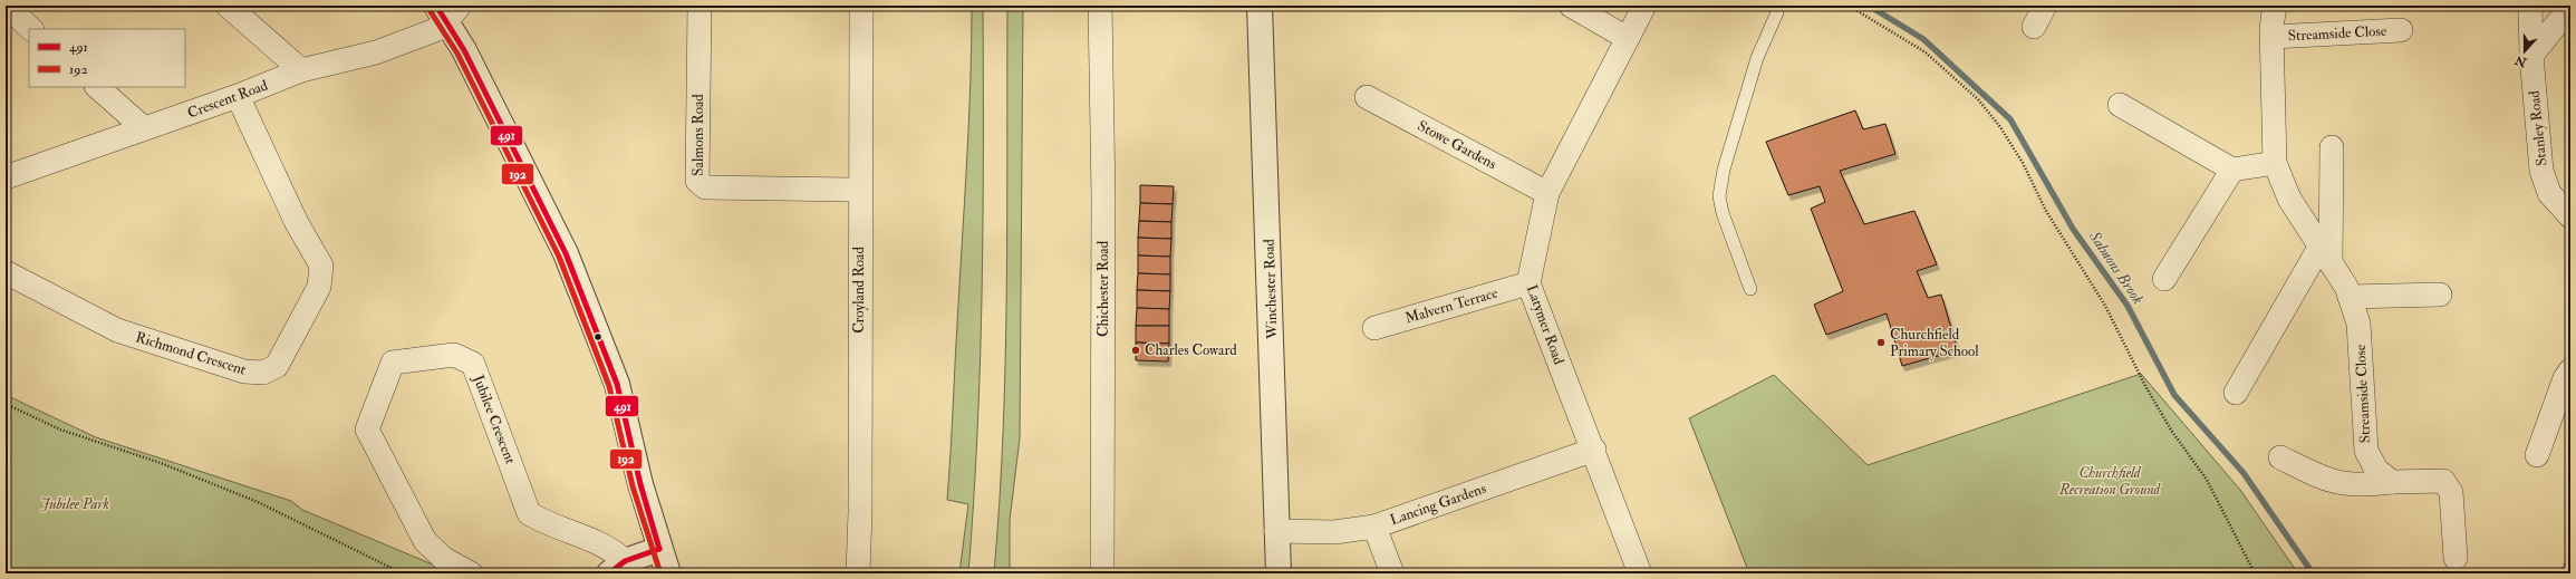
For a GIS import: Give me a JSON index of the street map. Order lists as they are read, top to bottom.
{
  "streets": {
    "street": [
      "Streamside Close",
      "Crescent Road",
      "Stanley Road",
      "Salmons Road",
      "Stowe Gardens",
      "Chichester Road",
      "Winchester Road",
      "Croyland Road",
      "Malvern Terrace",
      "Latymer Road",
      "Richmond Crescent",
      "Jubilee Crescent",
      "Lancing Gardens"
    ]
  },
  "crossings": [
    ["Crescent Road", "Richmond Crescent"],
    ["Salmons Road", "Croyland Road"],
    ["Stowe Gardens", "Latymer Road"],
    ["Winchester Road", "Lancing Gardens"],
    ["Malvern Terrace", "Latymer Road"],
    ["Latymer Road", "Lancing Gardens"]
  ],
  "water": ["Salmons Brook"],
  "parks": ["Churchfield Recreation Ground", "Jubilee Park"],
  "places": ["Churchfield Primary School", "Charles Coward"],
  "lines": ["transit line 491", "transit line 192"],
  "legend": ["491", "192"],
  "north": "bottom"
}
